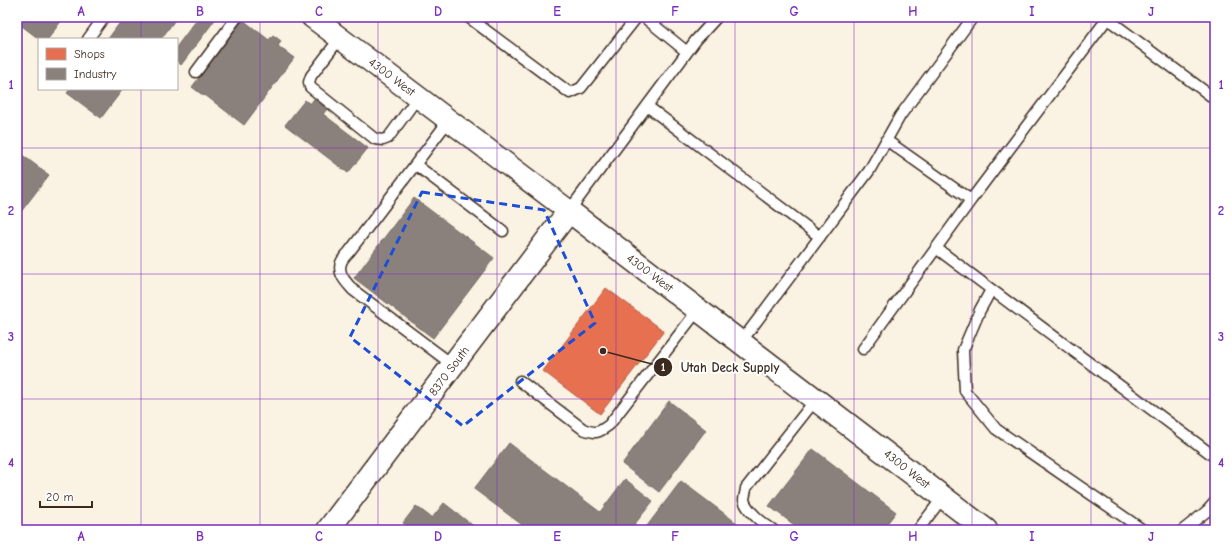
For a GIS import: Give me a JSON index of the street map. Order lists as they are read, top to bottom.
{
  "streets": {
    "street": ["4300 West", "8370 South"]
  },
  "crossings": [
    ["4300 West", "8370 South"]
  ],
  "places": ["Utah Deck Supply"],
  "legend": ["Shops", "Industry"],
  "scale_bar": "20 m",
  "grid": {
    "columns": [
      "A",
      "B",
      "C",
      "D",
      "E",
      "F",
      "G",
      "H",
      "I",
      "J"
    ],
    "rows": [
      "1",
      "2",
      "3",
      "4"
    ]
  }
}
